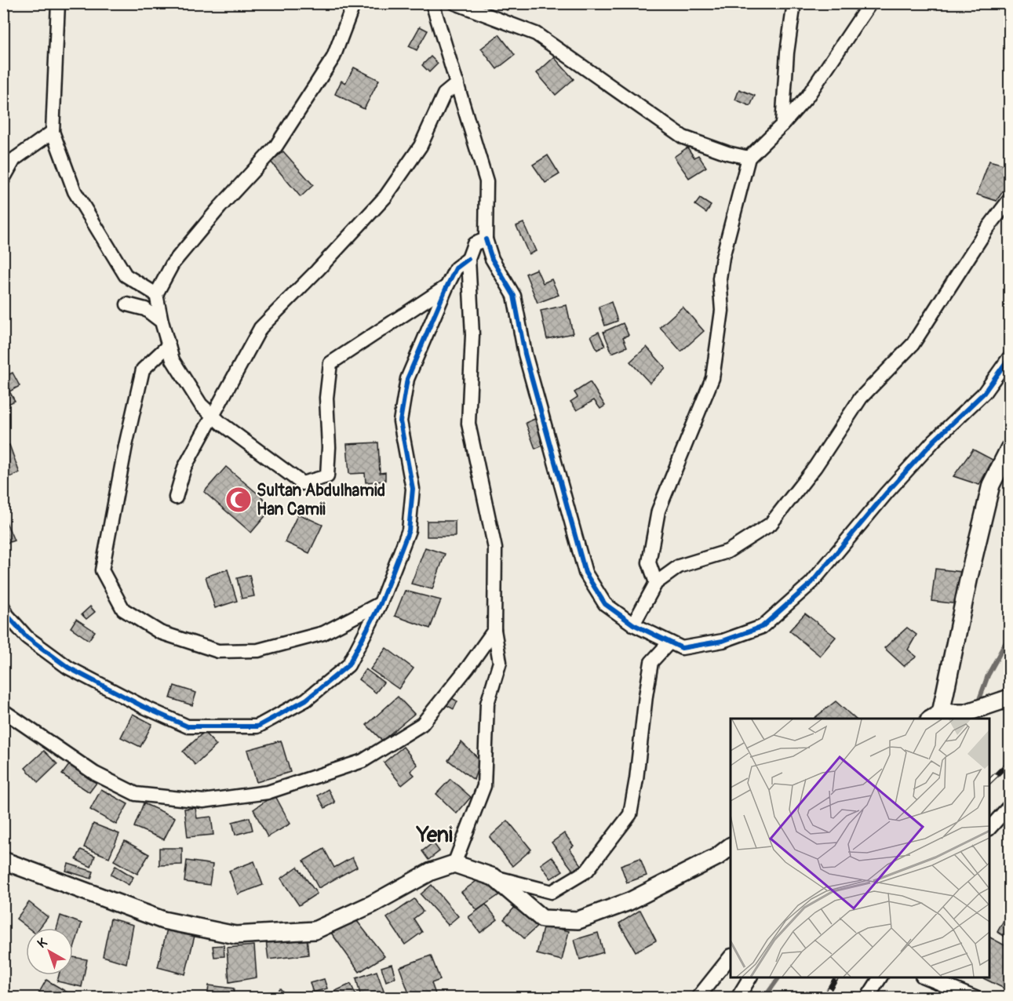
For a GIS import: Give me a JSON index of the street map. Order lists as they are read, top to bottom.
{
  "districts": ["Yeni"],
  "places": {
    "mosque": ["Sultan Abdulhamid Han Camii"]
  },
  "north": "top left"
}
